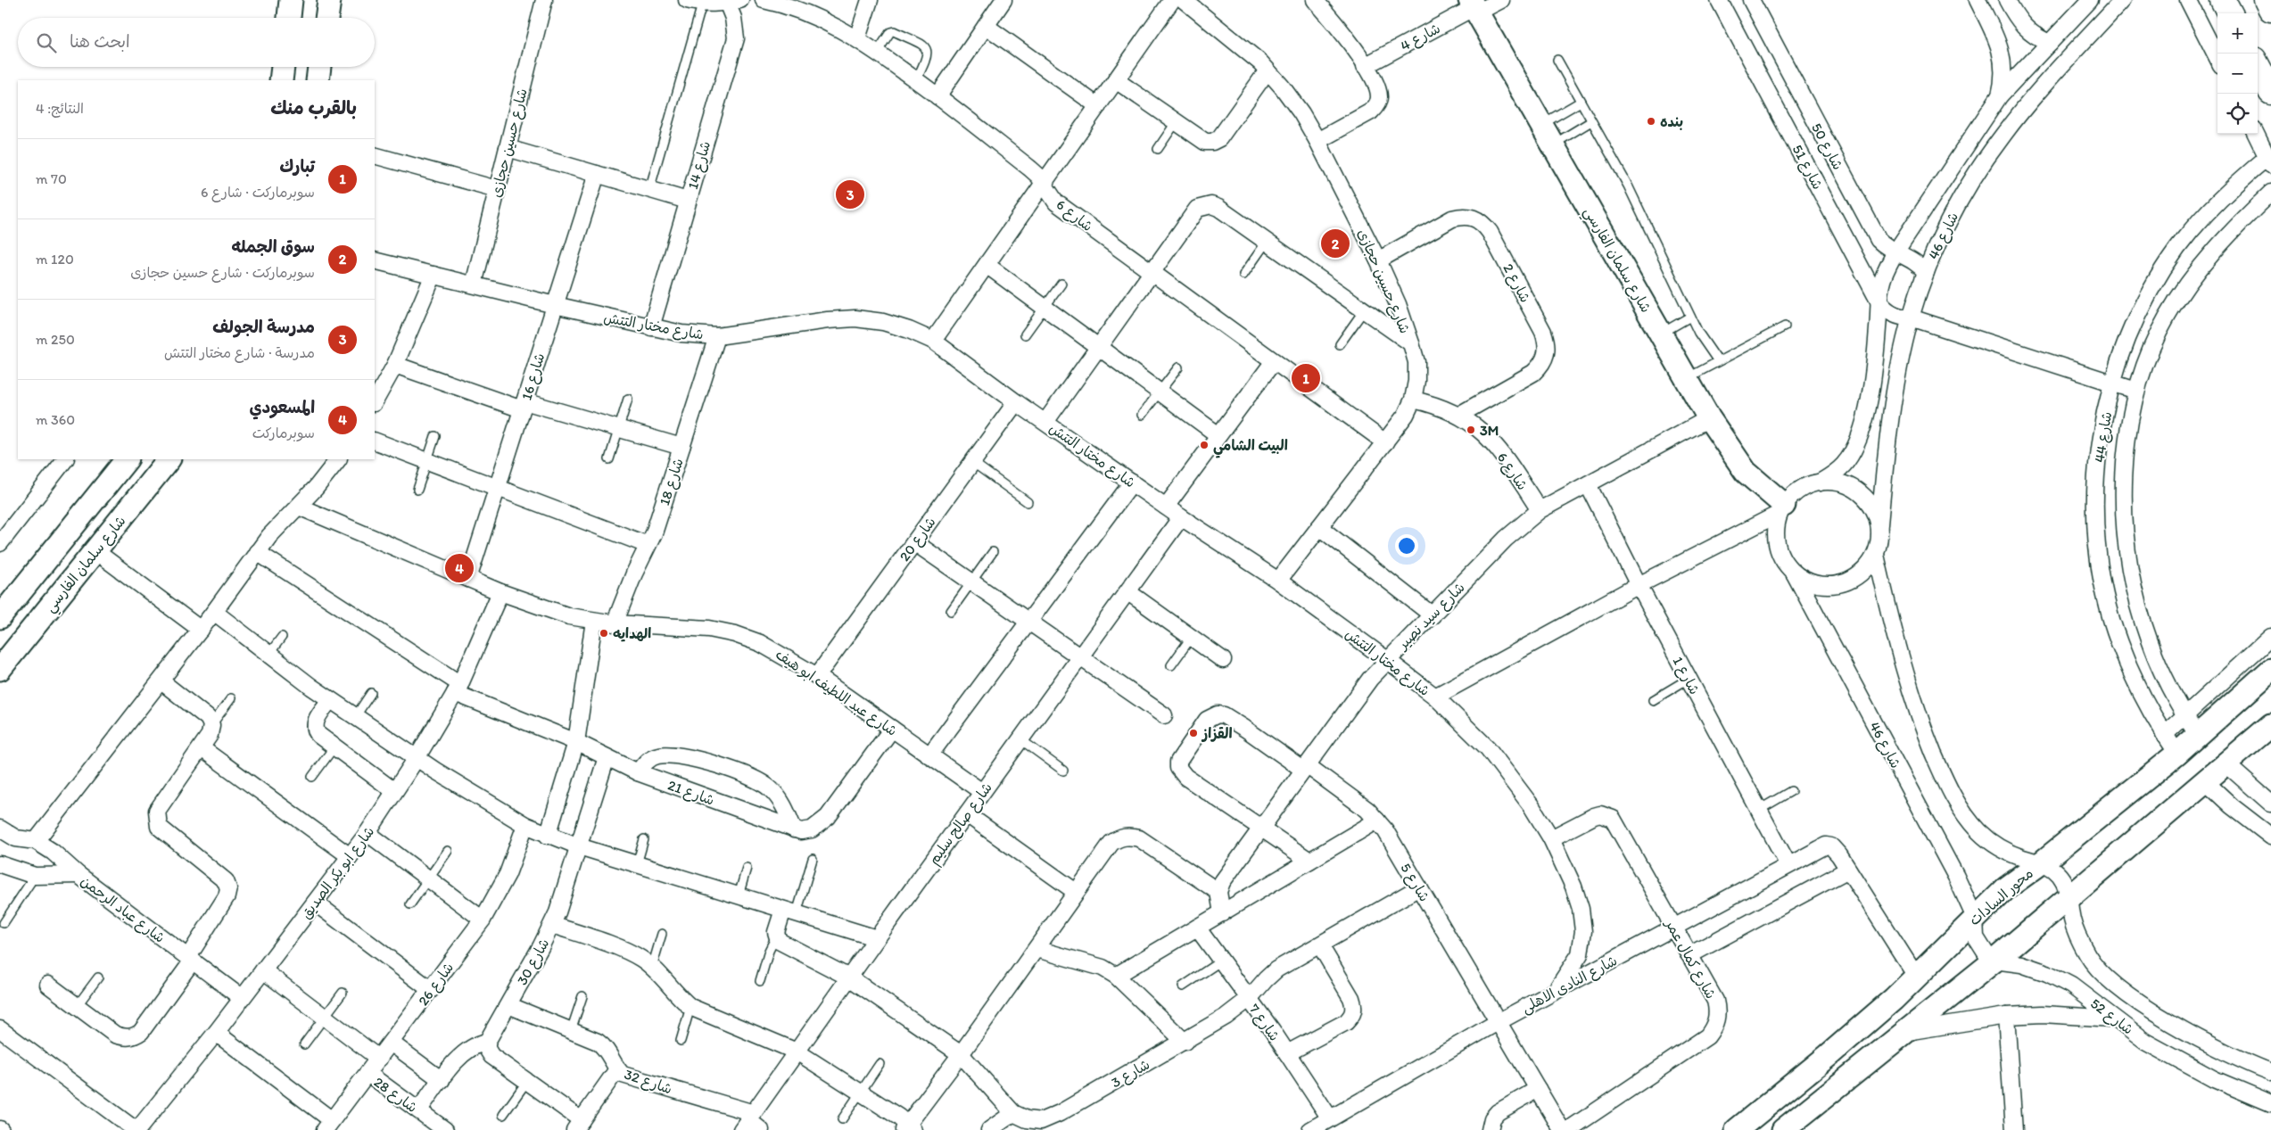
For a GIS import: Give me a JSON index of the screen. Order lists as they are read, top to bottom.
{
  "streets": {
    "street": [
      "شارع 4",
      "شارع حسين حجازى",
      "شارع 50",
      "شارع 14",
      "شارع 51",
      "شارع 6",
      "شارع 46",
      "شارع سلمان الفارسي",
      "شارع 2",
      "شارع مختار التتش",
      "شارع 16",
      "شارع 44",
      "شارع 18",
      "شارع 20",
      "شارع سيد نصير",
      "شارع 1",
      "شارع عبد اللطيف ابو هيف",
      "شارع 21",
      "شارع صالح سليم",
      "شارع ابو بكر الصديق",
      "شارع 5",
      "محور السادات",
      "شارع عباد الرحمن",
      "شارع كمال عمر",
      "شارع 30",
      "شارع 26",
      "شارع النادى الاهلى",
      "شارع 52",
      "شارع 7",
      "شارع 3",
      "شارع 32",
      "شارع 28"
    ]
  },
  "crossings": [
    ["شارع 4", "شارع سلمان الفارسي"],
    ["شارع حسين حجازى", "شارع 6"],
    ["شارع حسين حجازى", "شارع 2"],
    ["شارع حسين حجازى", "شارع مختار التتش"],
    ["شارع 50", "شارع 46"],
    ["شارع 14", "شارع مختار التتش"],
    ["شارع 51", "شارع 46"],
    ["شارع 51", "شارع 44"],
    ["شارع 6", "شارع 2"],
    ["شارع 6", "شارع سيد نصير"],
    ["شارع 46", "شارع سلمان الفارسي"],
    ["شارع 46", "محور السادات"],
    ["شارع سلمان الفارسي", "شارع سيد نصير"],
    ["شارع مختار التتش", "شارع 16"],
    ["شارع مختار التتش", "شارع 18"],
    ["شارع مختار التتش", "شارع 20"],
    ["شارع مختار التتش", "شارع سيد نصير"],
    ["شارع مختار التتش", "شارع صالح سليم"],
    ["شارع مختار التتش", "شارع كمال عمر"],
    ["شارع مختار التتش", "شارع النادى الاهلى"],
    ["شارع 16", "شارع عبد اللطيف ابو هيف"],
    ["شارع 44", "محور السادات"],
    ["شارع 18", "شارع عبد اللطيف ابو هيف"],
    ["شارع 20", "شارع عبد اللطيف ابو هيف"],
    ["شارع سيد نصير", "شارع 1"],
    ["شارع سيد نصير", "شارع 5"],
    ["شارع 1", "شارع النادى الاهلى"],
    ["شارع عبد اللطيف ابو هيف", "شارع 21"],
    ["شارع عبد اللطيف ابو هيف", "شارع صالح سليم"],
    ["شارع عبد اللطيف ابو هيف", "شارع ابو بكر الصديق"],
    ["شارع 21", "شارع ابو بكر الصديق"],
    ["شارع 21", "شارع 30"],
    ["شارع صالح سليم", "شارع 3"],
    ["شارع صالح سليم", "شارع 32"],
    ["شارع ابو بكر الصديق", "شارع عباد الرحمن"],
    ["شارع 5", "شارع النادى الاهلى"],
    ["شارع 5", "شارع 3"],
    ["محور السادات", "شارع 52"],
    ["شارع كمال عمر", "شارع النادى الاهلى"],
    ["شارع 30", "شارع 32"],
    ["شارع 26", "شارع 28"],
    ["شارع النادى الاهلى", "شارع 7"],
    ["شارع 7", "شارع 3"]
  ],
  "places": [
    "بنده",
    "3M",
    "البيت الشامي",
    "الهدايه",
    "القزاز"
  ],
  "page": {
    "map_buttons": ["+", "−"],
    "search": "ابحث هنا",
    "heading": ["بالقرب منك", "النتائج: 4"],
    "list": [
      {
        "mark": "1",
        "name": "تبارك",
        "note": "سوبرماركت · شارع 6",
        "value": "70 m"
      },
      {
        "mark": "2",
        "name": "سوق الجمله",
        "note": "سوبرماركت · شارع حسين حجازى",
        "value": "120 m"
      },
      {
        "mark": "3",
        "name": "مدرسة الجولف",
        "note": "مدرسة · شارع مختار التتش",
        "value": "250 m"
      },
      {
        "mark": "4",
        "name": "المسعودي",
        "note": "سوبرماركت",
        "value": "360 m"
      }
    ],
    "pins": [
      "3",
      "2",
      "1",
      "4"
    ]
  }
}
